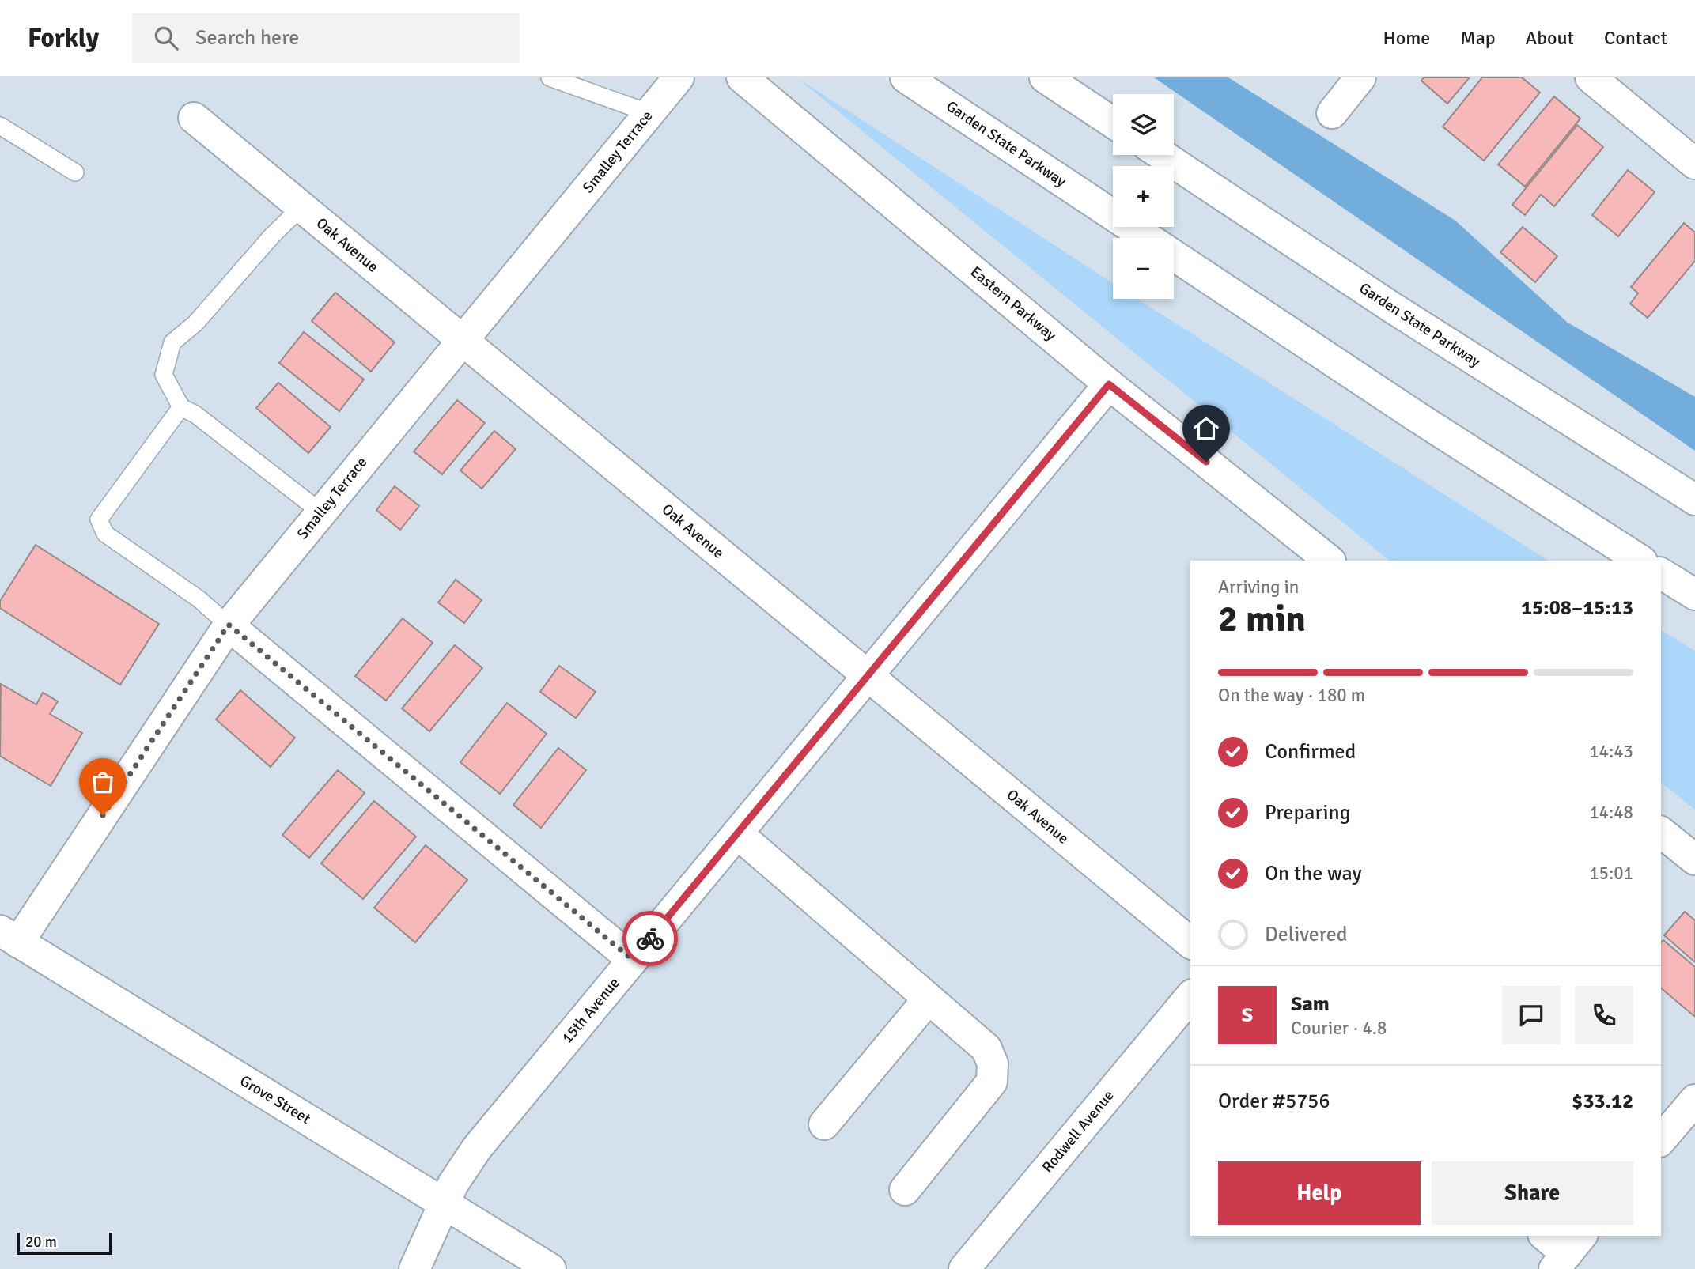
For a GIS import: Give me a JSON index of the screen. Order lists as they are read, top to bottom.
{
  "streets": {
    "main road": [
      "Garden State Parkway",
      "Smalley Terrace",
      "Oak Avenue",
      "Eastern Parkway",
      "15th Avenue",
      "Grove Street",
      "Rodwell Avenue"
    ]
  },
  "crossings": [
    ["Smalley Terrace", "Oak Avenue"],
    ["Smalley Terrace", "Grove Street"],
    ["Oak Avenue", "15th Avenue"],
    ["Eastern Parkway", "15th Avenue"],
    ["15th Avenue", "Grove Street"]
  ],
  "scale_bar": "20 m",
  "page": {
    "header": "Forkly",
    "search": "Search here",
    "nav": [
      "Home",
      "Map",
      "About",
      "Contact"
    ],
    "map_buttons": ["+", "−"],
    "heading": ["2 min", "Arriving in", "15:08–15:13"],
    "panel": [
      "Sam",
      "Courier · 4.8",
      "Order #5756",
      "$33.12"
    ],
    "bar": "On the way · 180 m",
    "list": [
      ["Confirmed", "14:43"],
      ["Preparing", "14:48"],
      ["On the way", "15:01"],
      "Delivered"
    ],
    "round": "S",
    "buttons": ["Help", "Share"],
    "scale": "20 m"
  }
}
